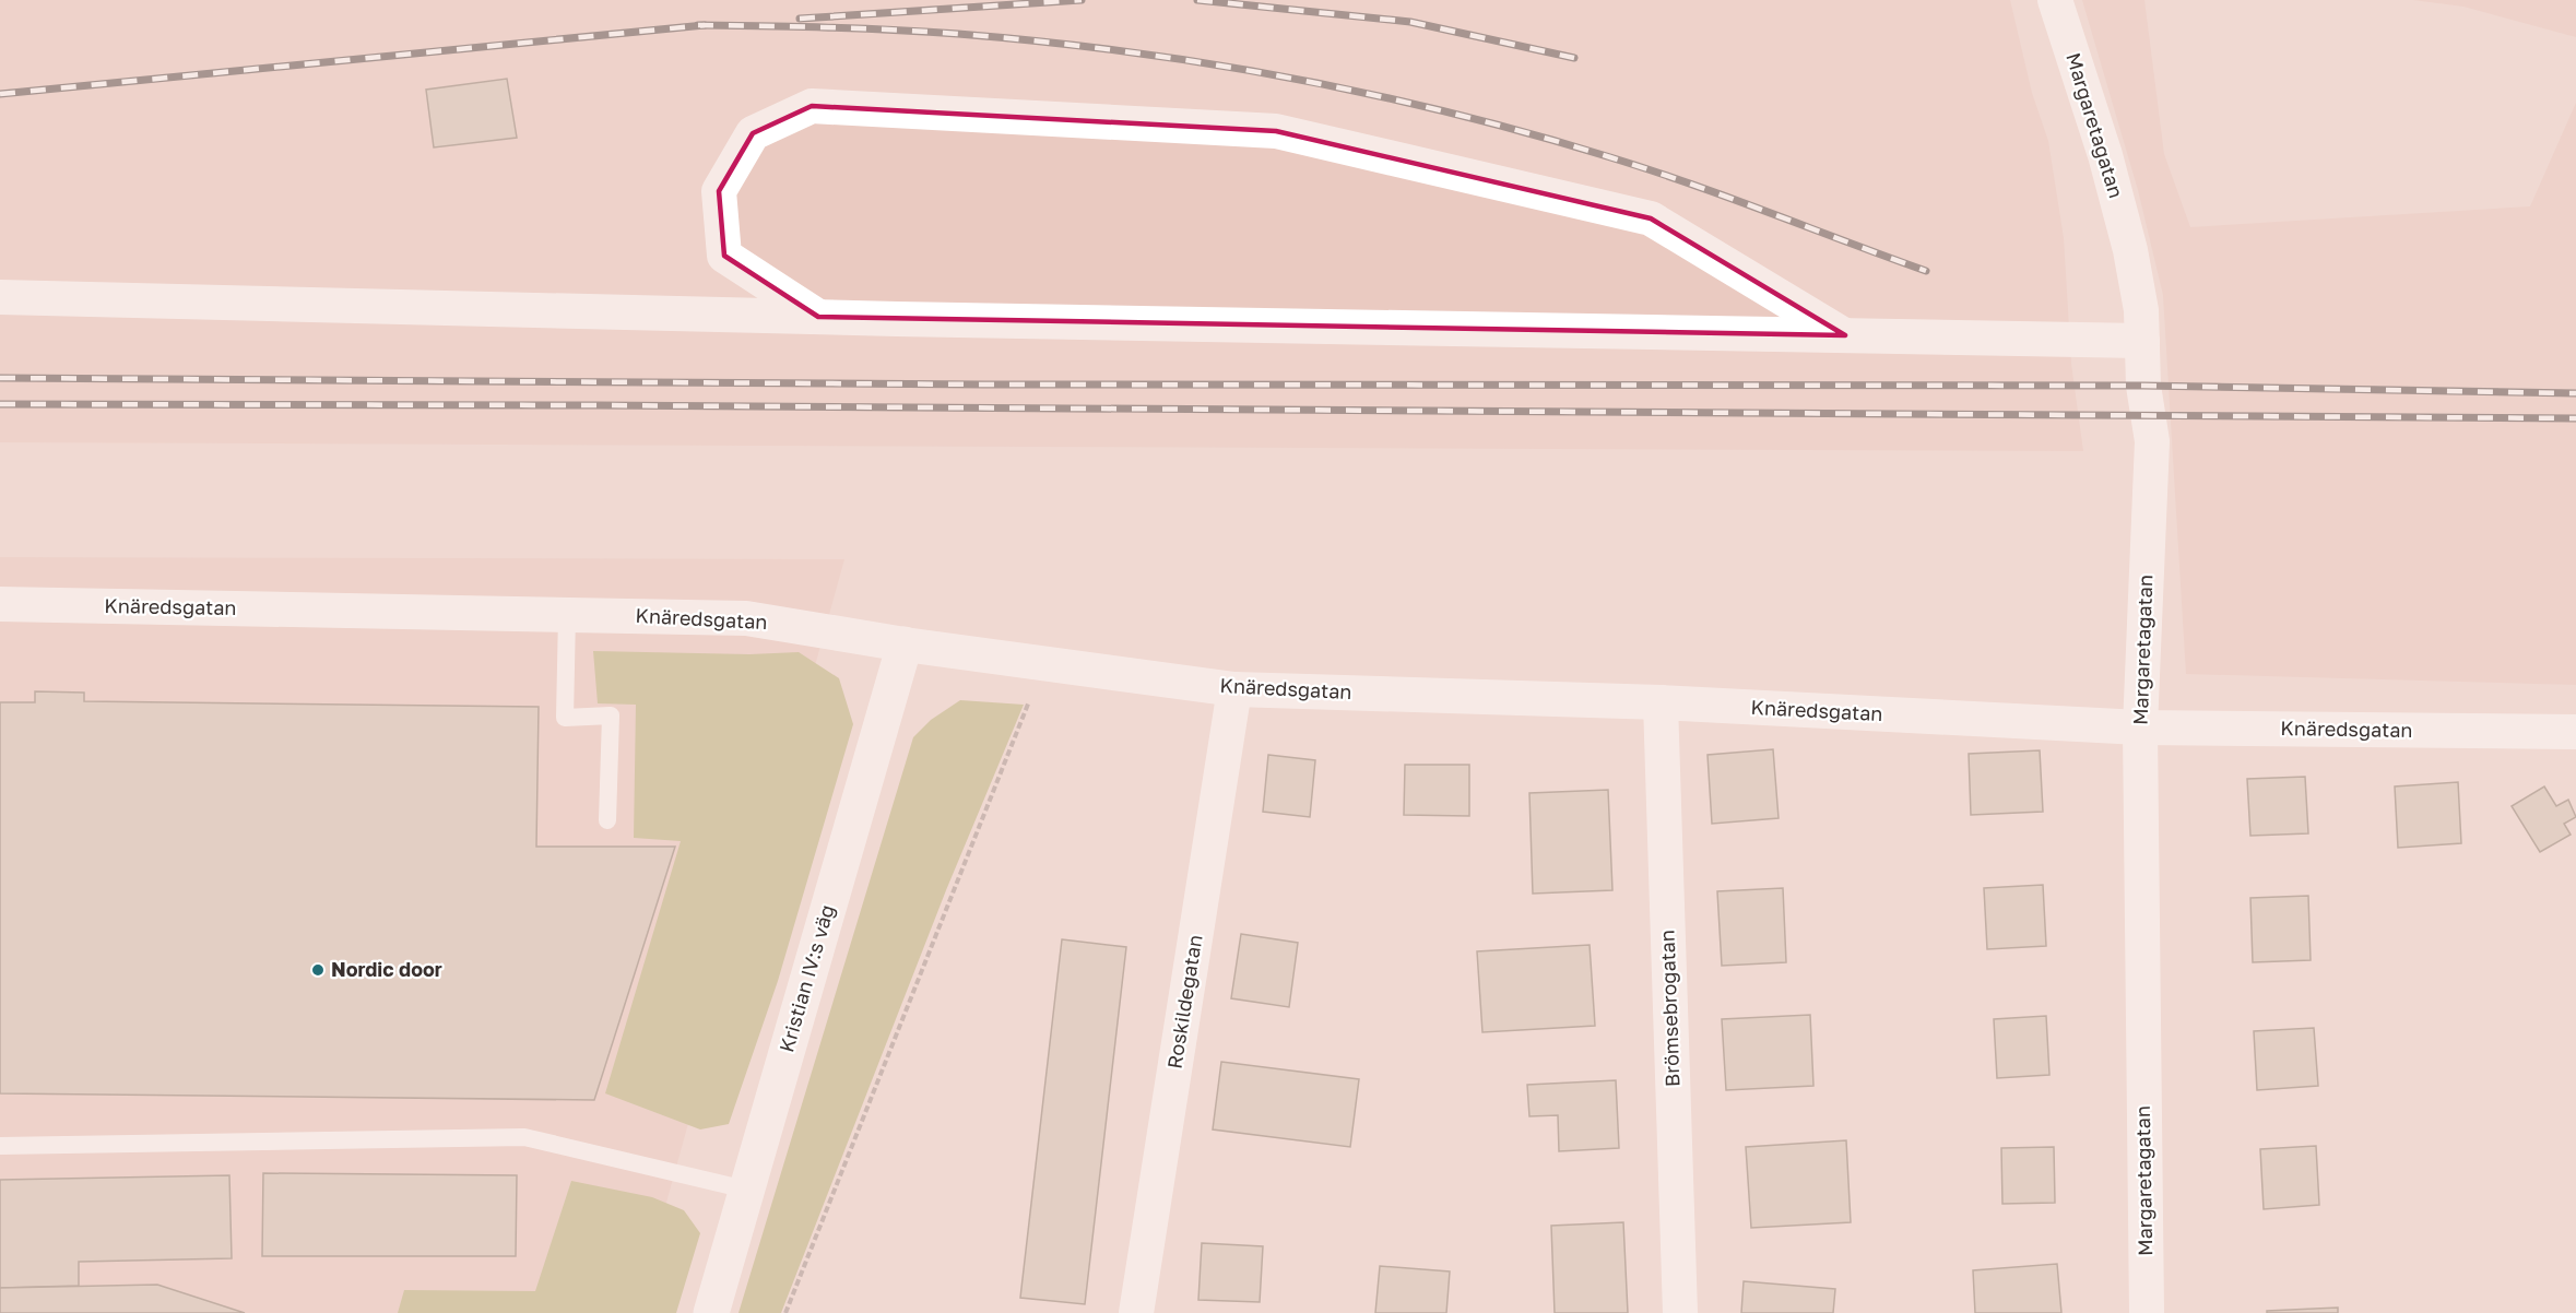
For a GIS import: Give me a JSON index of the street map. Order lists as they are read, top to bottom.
{
  "streets": {
    "street": [
      "Margaretagatan",
      "Knäredsgatan",
      "Kristian IV:s väg",
      "Roskildegatan",
      "Brömsebrogatan"
    ]
  },
  "crossings": [
    ["Margaretagatan", "Knäredsgatan"],
    ["Knäredsgatan", "Kristian IV:s väg"],
    ["Knäredsgatan", "Roskildegatan"],
    ["Knäredsgatan", "Brömsebrogatan"]
  ],
  "places": ["Nordic door"]
}
